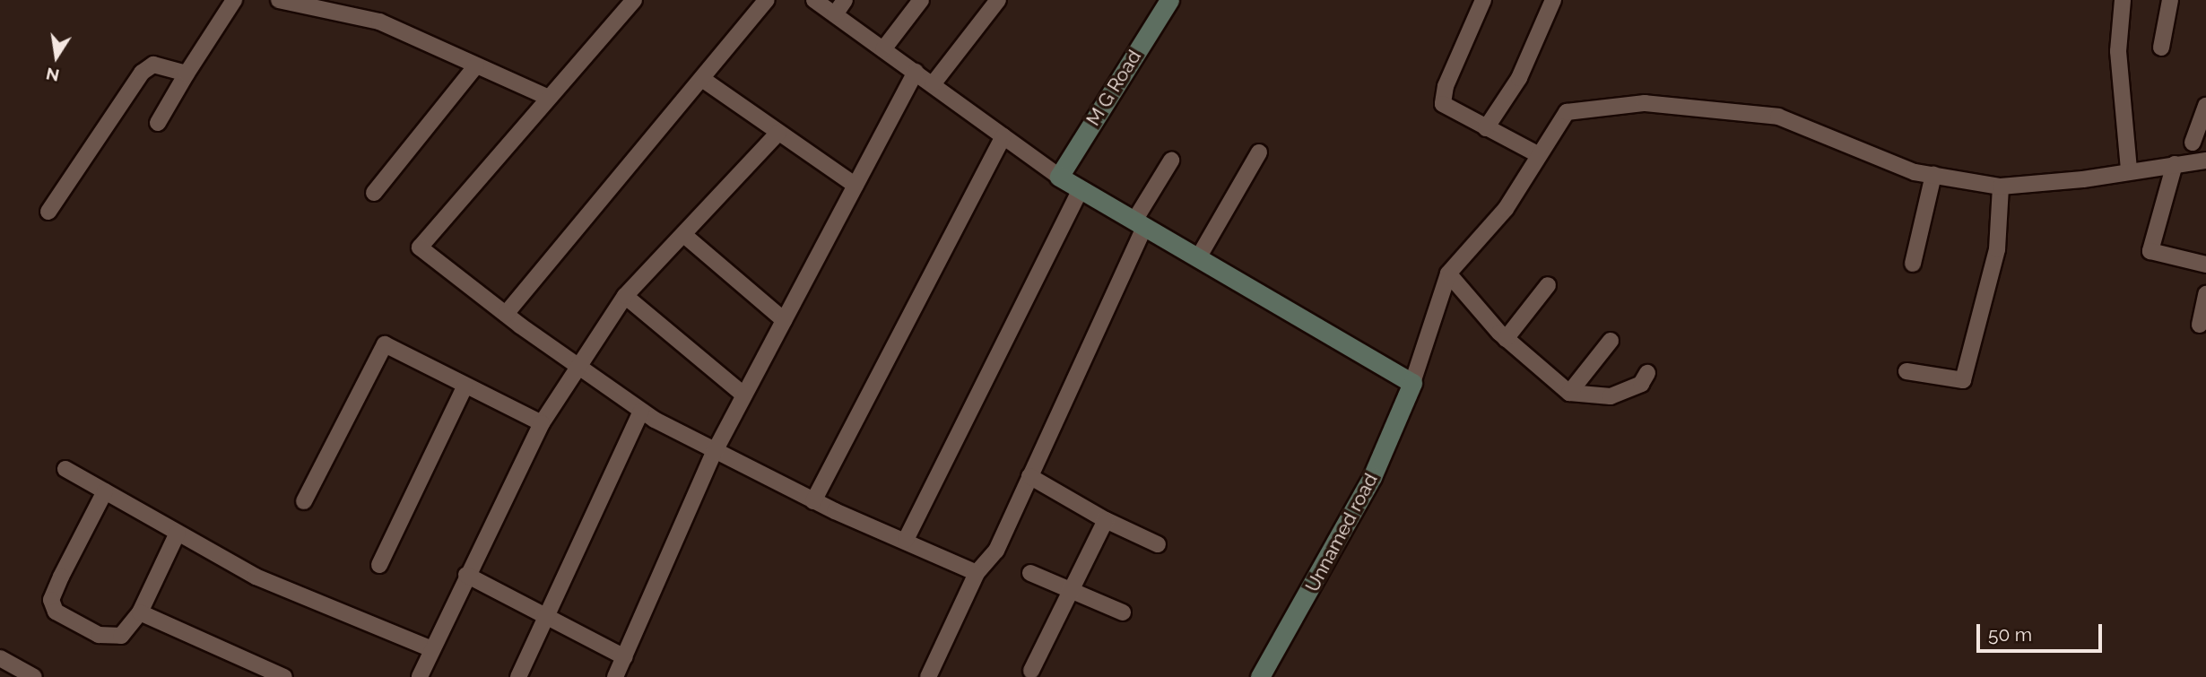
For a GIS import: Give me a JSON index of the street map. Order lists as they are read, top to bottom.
{
  "streets": {
    "street": ["M G Road", "Unnamed road"]
  },
  "scale_bar": "50 m",
  "north": "bottom"
}
